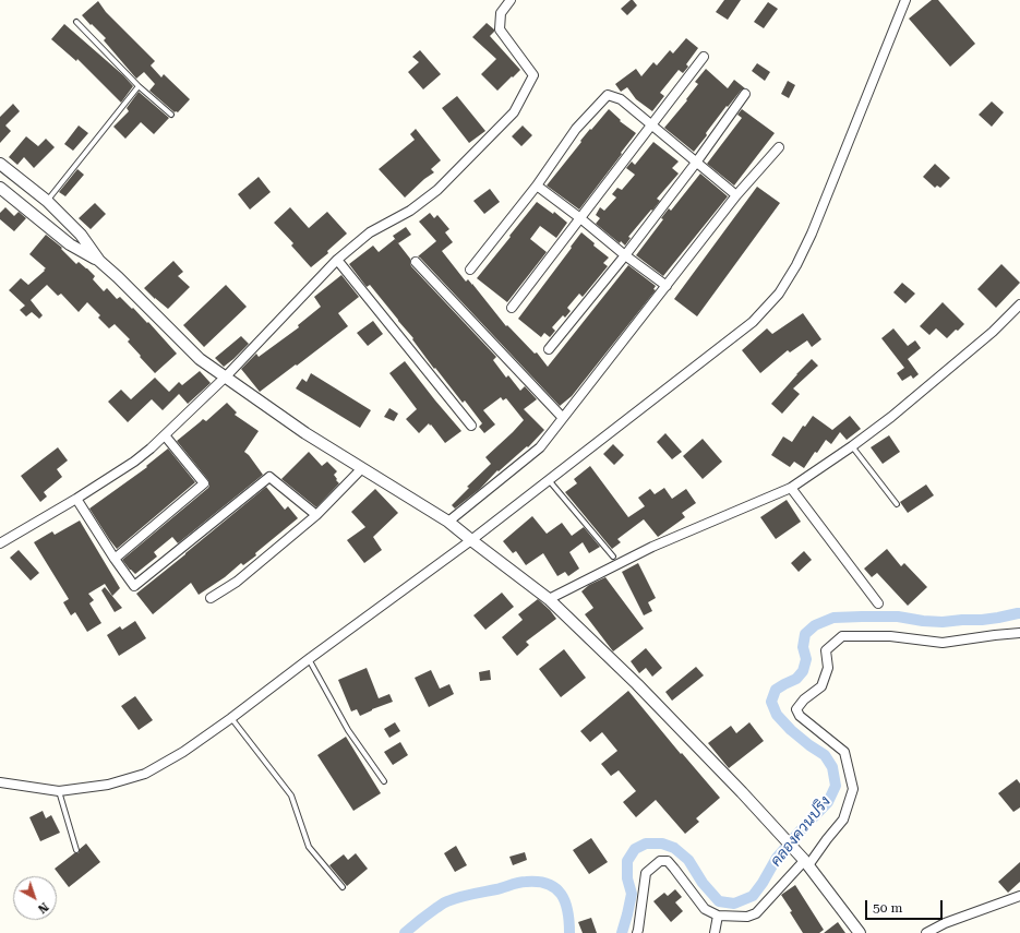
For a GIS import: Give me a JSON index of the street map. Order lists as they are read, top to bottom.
{
  "water": ["คลองควนปริง"],
  "scale_bar": "50 m",
  "north": "bottom right"
}
